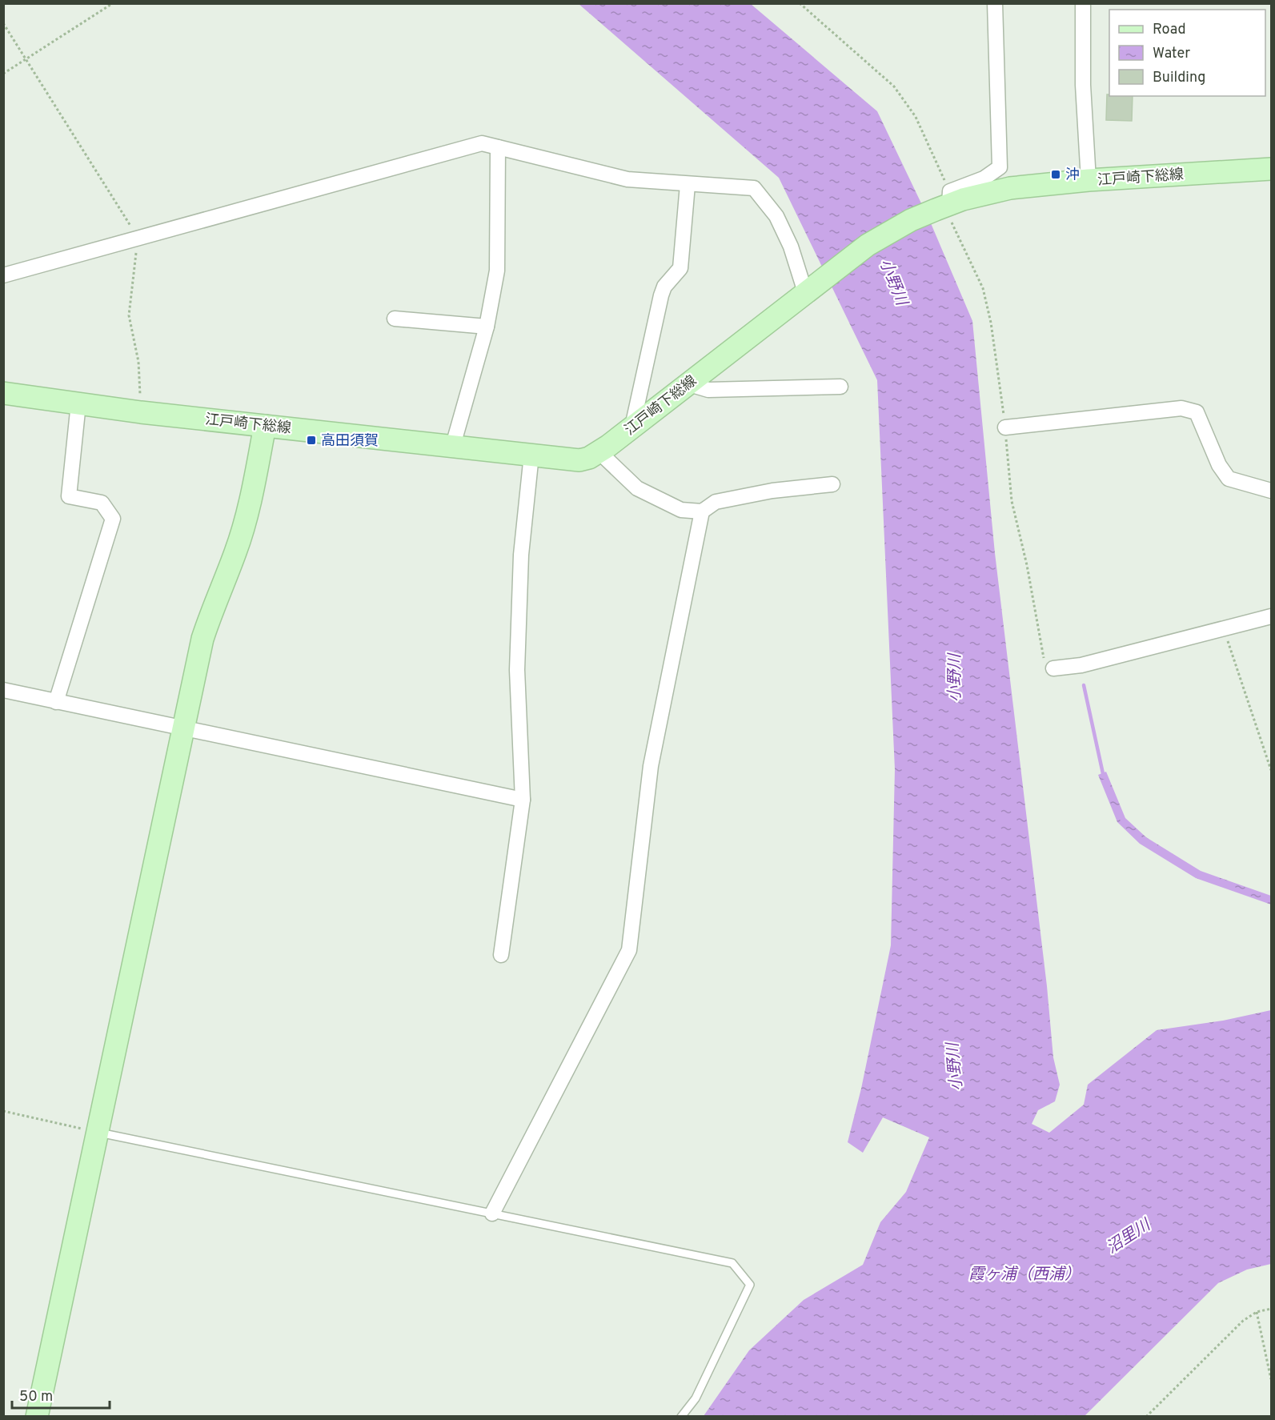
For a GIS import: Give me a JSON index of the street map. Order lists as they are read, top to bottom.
{
  "streets": {
    "main road": ["江戸崎下総線"]
  },
  "water": ["小野川", "沼里川", "霞ヶ浦（西浦）"],
  "places": {
    "transit": ["沖", "高田須賀"]
  },
  "legend": ["Road", "Water", "Building"],
  "scale_bar": "50 m"
}
